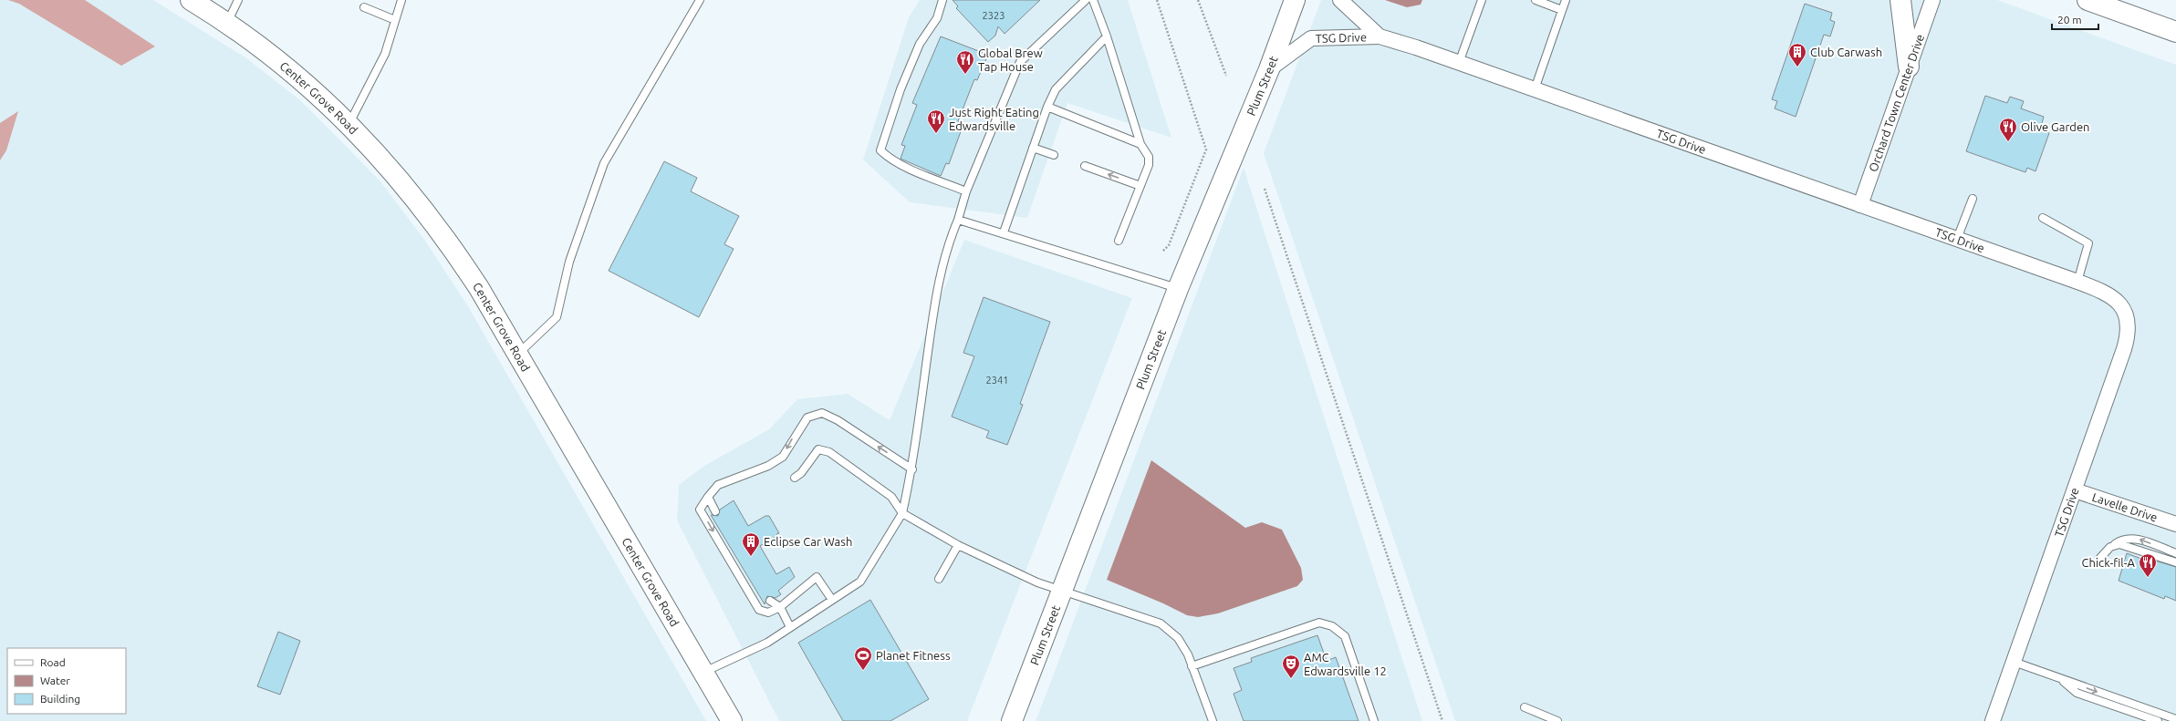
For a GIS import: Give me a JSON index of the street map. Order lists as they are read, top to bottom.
{
  "streets": {
    "main road": ["Plum Street", "Center Grove Road"],
    "street": ["TSG Drive", "Orchard Town Center Drive", "Lavelle Drive"]
  },
  "crossings": [
    ["TSG Drive", "Plum Street"],
    ["TSG Drive", "Orchard Town Center Drive"],
    ["TSG Drive", "Lavelle Drive"]
  ],
  "places": {
    "building": ["Club Carwash", "Eclipse Car Wash"],
    "restaurant": [
      "Global Brew Tap House",
      "Just Right Eating Edwardsville",
      "Olive Garden",
      "Chick-fil-A"
    ],
    "sports": ["Planet Fitness"],
    "theatre": ["AMC Edwardsville 12"]
  },
  "house_numbers": ["2323", "2341"],
  "legend": ["Road", "Water", "Building"],
  "scale_bar": "20 m"
}
